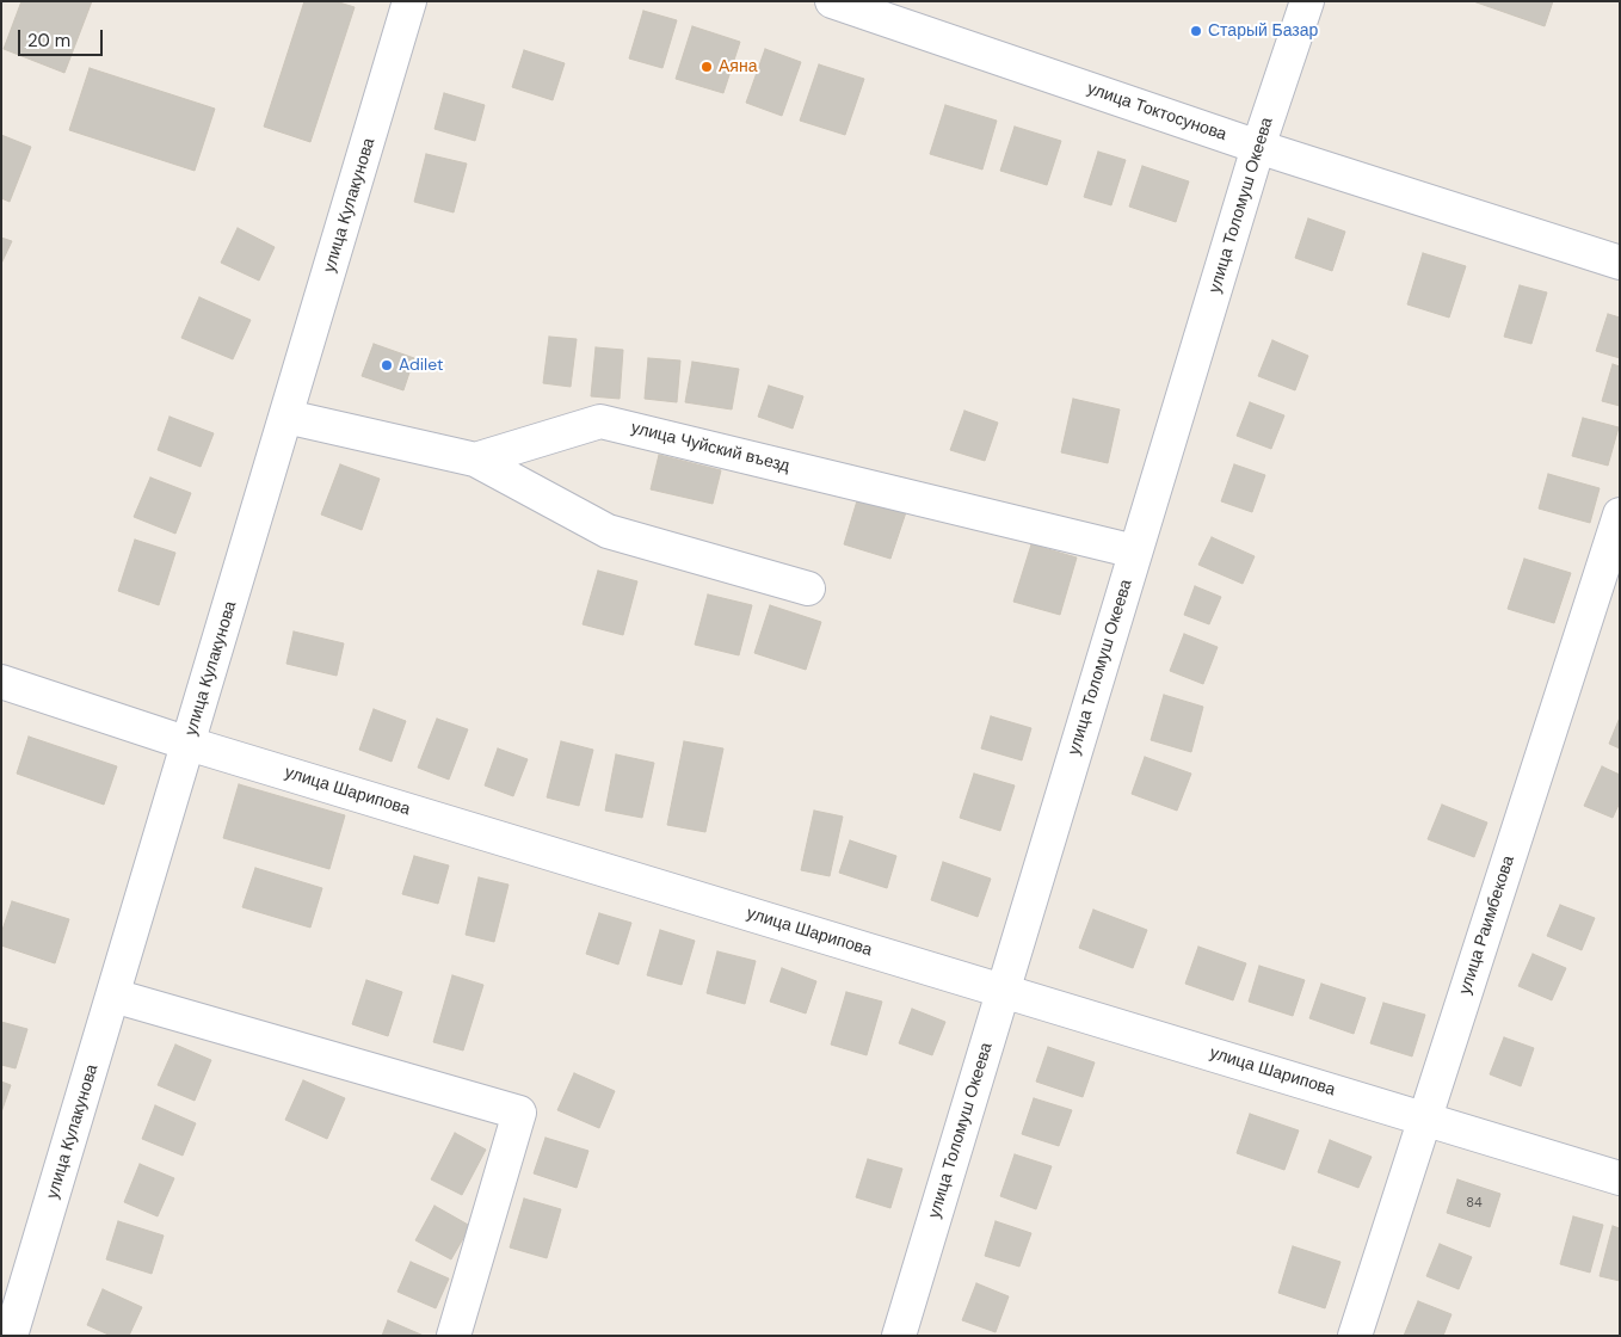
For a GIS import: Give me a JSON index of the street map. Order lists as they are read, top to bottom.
{
  "streets": {
    "street": [
      "улица Токтосунова",
      "улица Кулакунова",
      "улица Толомуш Океева",
      "улица Чуйский въезд",
      "улица Шарипова",
      "улица Раимбекова"
    ]
  },
  "crossings": [
    ["улица Токтосунова", "улица Толомуш Океева"],
    ["улица Кулакунова", "улица Чуйский въезд"],
    ["улица Кулакунова", "улица Шарипова"],
    ["улица Толомуш Океева", "улица Чуйский въезд"],
    ["улица Толомуш Океева", "улица Шарипова"],
    ["улица Шарипова", "улица Раимбекова"]
  ],
  "places": ["Старый Базар", "Аяна", "Adilet"],
  "house_numbers": ["84"],
  "scale_bar": "20 m"
}
